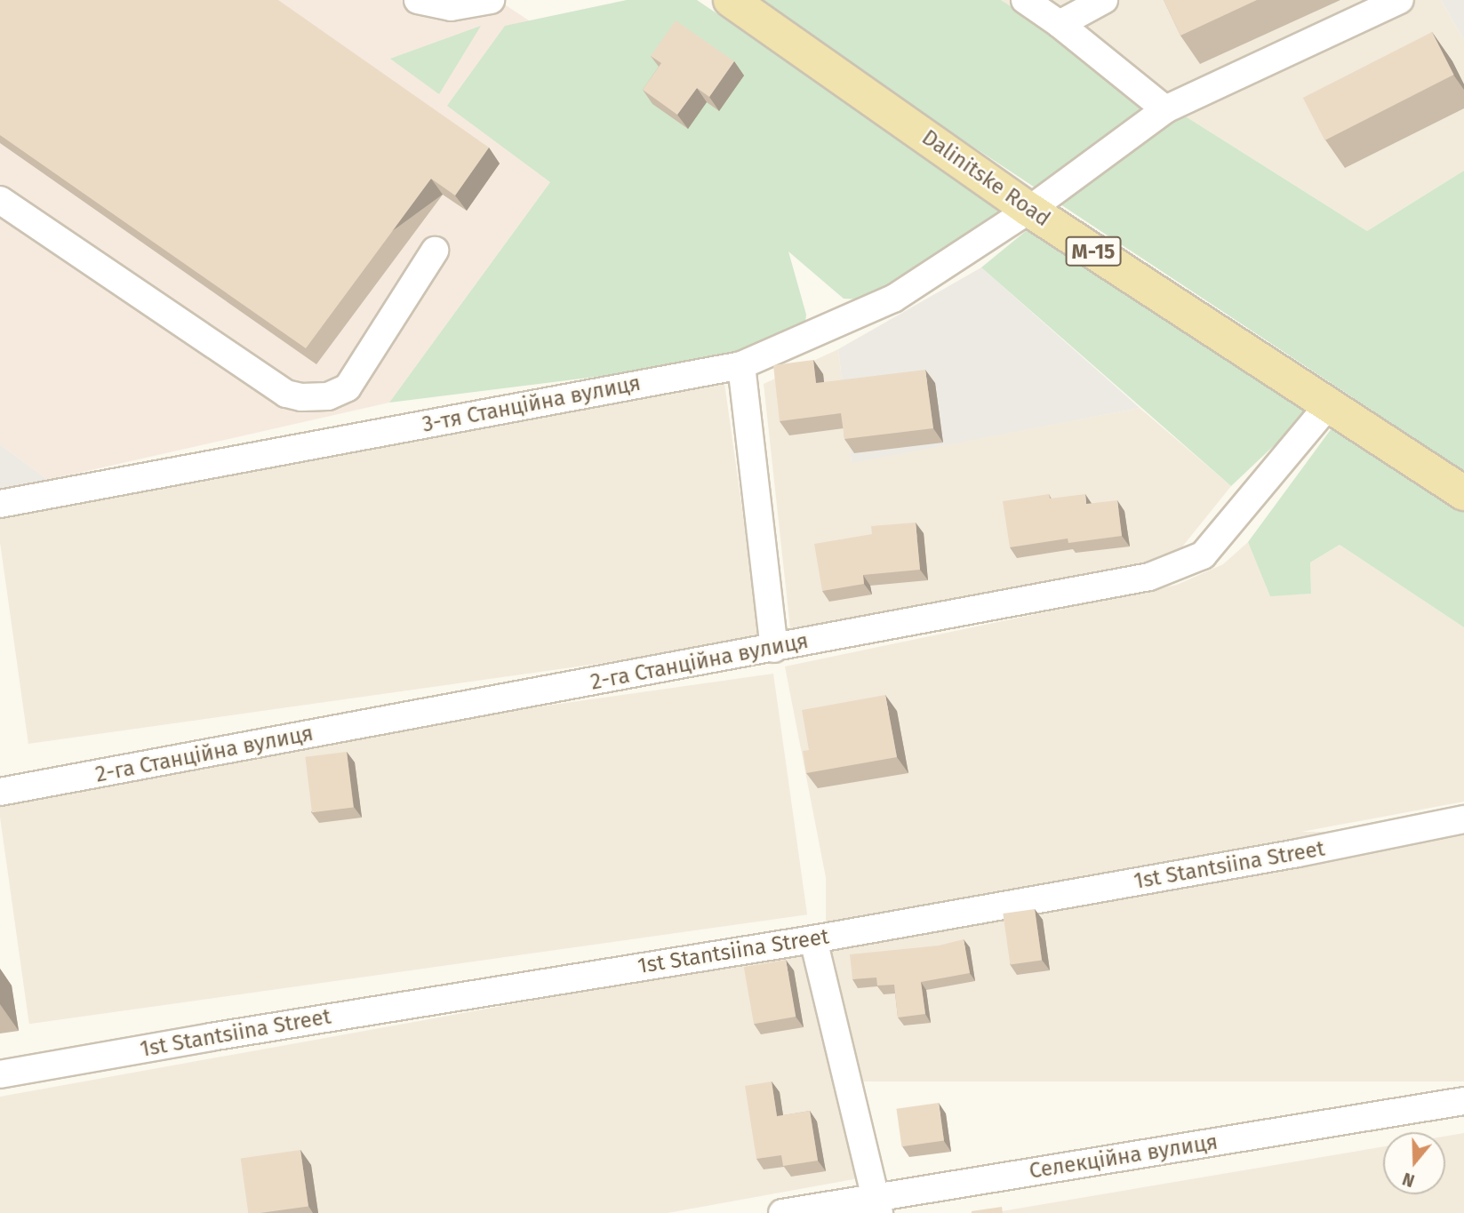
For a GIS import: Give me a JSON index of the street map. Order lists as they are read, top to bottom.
{
  "streets": {
    "main road": ["Dalinitske Road", "М-15"],
    "street": [
      "3-тя Станційна вулиця",
      "2-га Станційна вулиця",
      "1st Stantsiina Street",
      "Селекційна вулиця"
    ]
  },
  "crossings": [
    ["Dalinitske Road", "3-тя Станційна вулиця"],
    ["Dalinitske Road", "2-га Станційна вулиця"]
  ],
  "north": "bottom"
}
